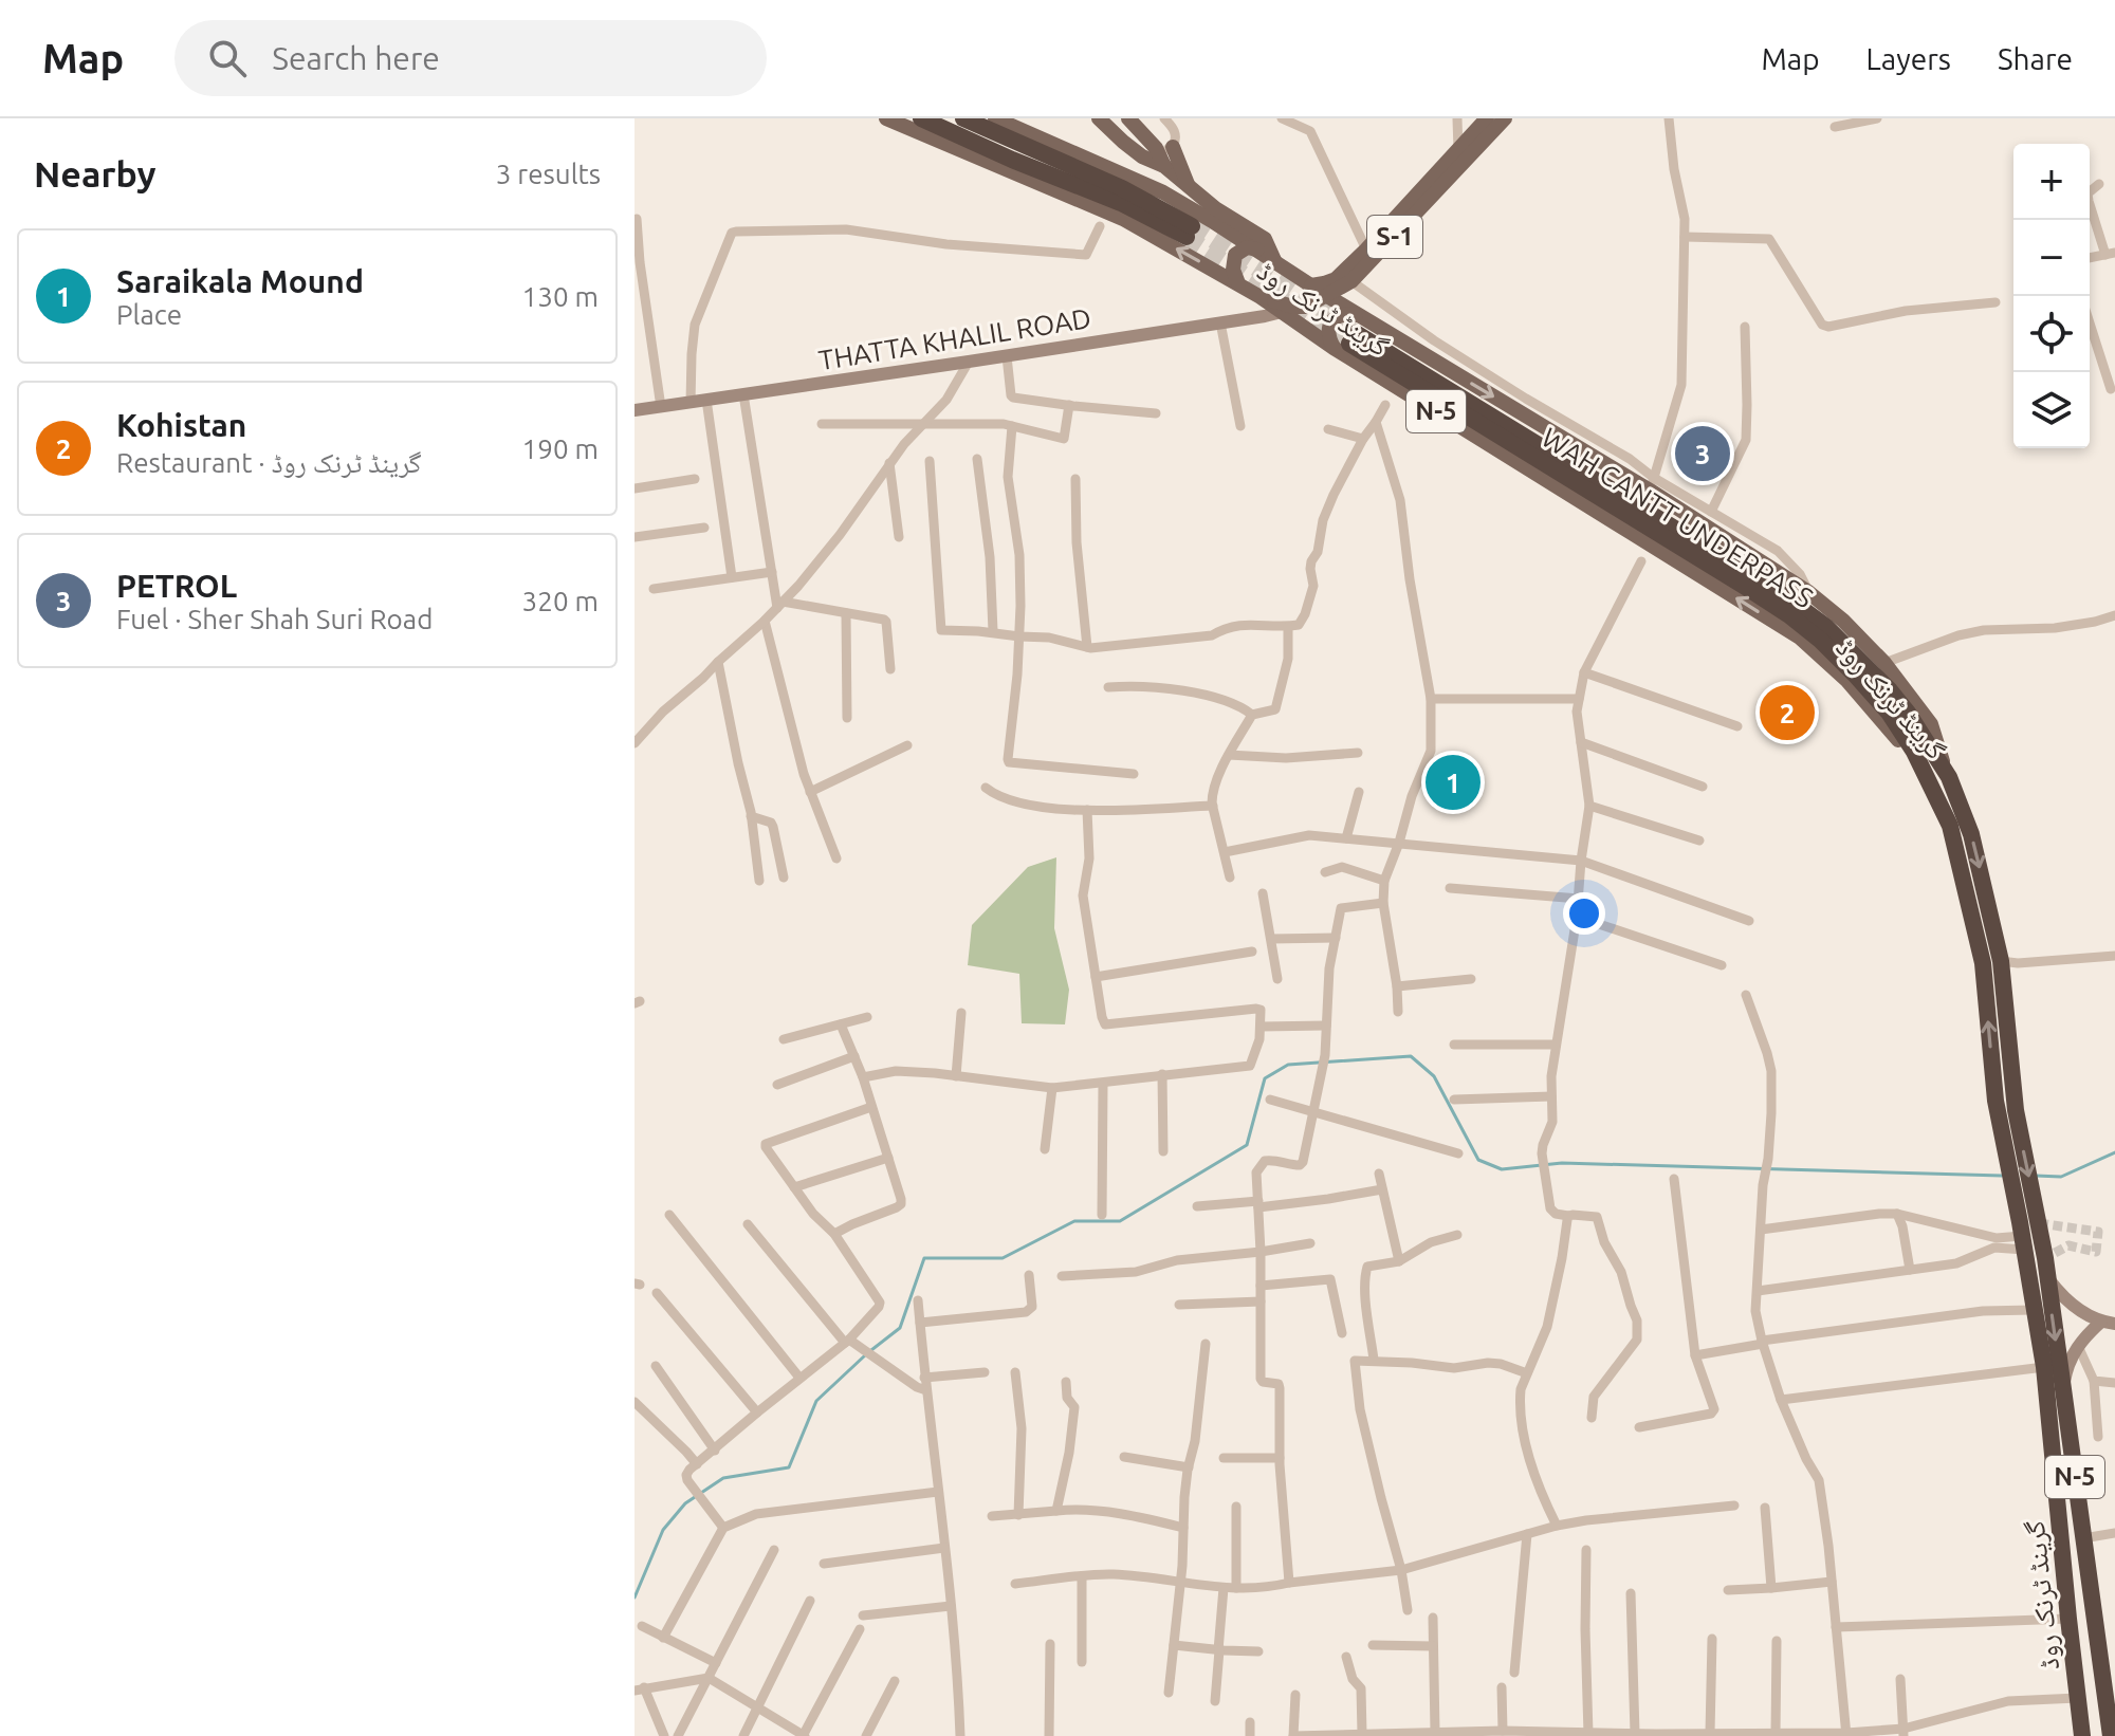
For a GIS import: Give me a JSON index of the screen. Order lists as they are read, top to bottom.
{
  "streets": {
    "highway": ["گرینڈ ٹرنک روڈ", "N-5", "WAH CANTT UNDERPASS"],
    "main road": ["S-1"],
    "street": ["THATTA KHALIL ROAD"]
  },
  "crossings": [
    ["S-1", "گرینڈ ٹرنک روڈ"],
    ["S-1", "THATTA KHALIL ROAD"],
    ["گرینڈ ٹرنک روڈ", "THATTA KHALIL ROAD"],
    ["گرینڈ ٹرنک روڈ", "WAH CANTT UNDERPASS"]
  ],
  "page": {
    "header": "Map",
    "search": "Search here",
    "nav": ["Map", "Layers", "Share"],
    "heading": ["Nearby", "3 results"],
    "map_buttons": ["+", "−"],
    "list": [
      {
        "mark": "1",
        "name": "Saraikala Mound",
        "note": "Place",
        "value": "130 m"
      },
      {
        "mark": "2",
        "name": "Kohistan",
        "note": "Restaurant · گرینڈ ٹرنک روڈ",
        "value": "190 m"
      },
      {
        "mark": "3",
        "name": "PETROL",
        "note": "Fuel · Sher Shah Suri Road",
        "value": "320 m"
      }
    ],
    "pins": ["3", "2", "1"]
  }
}
